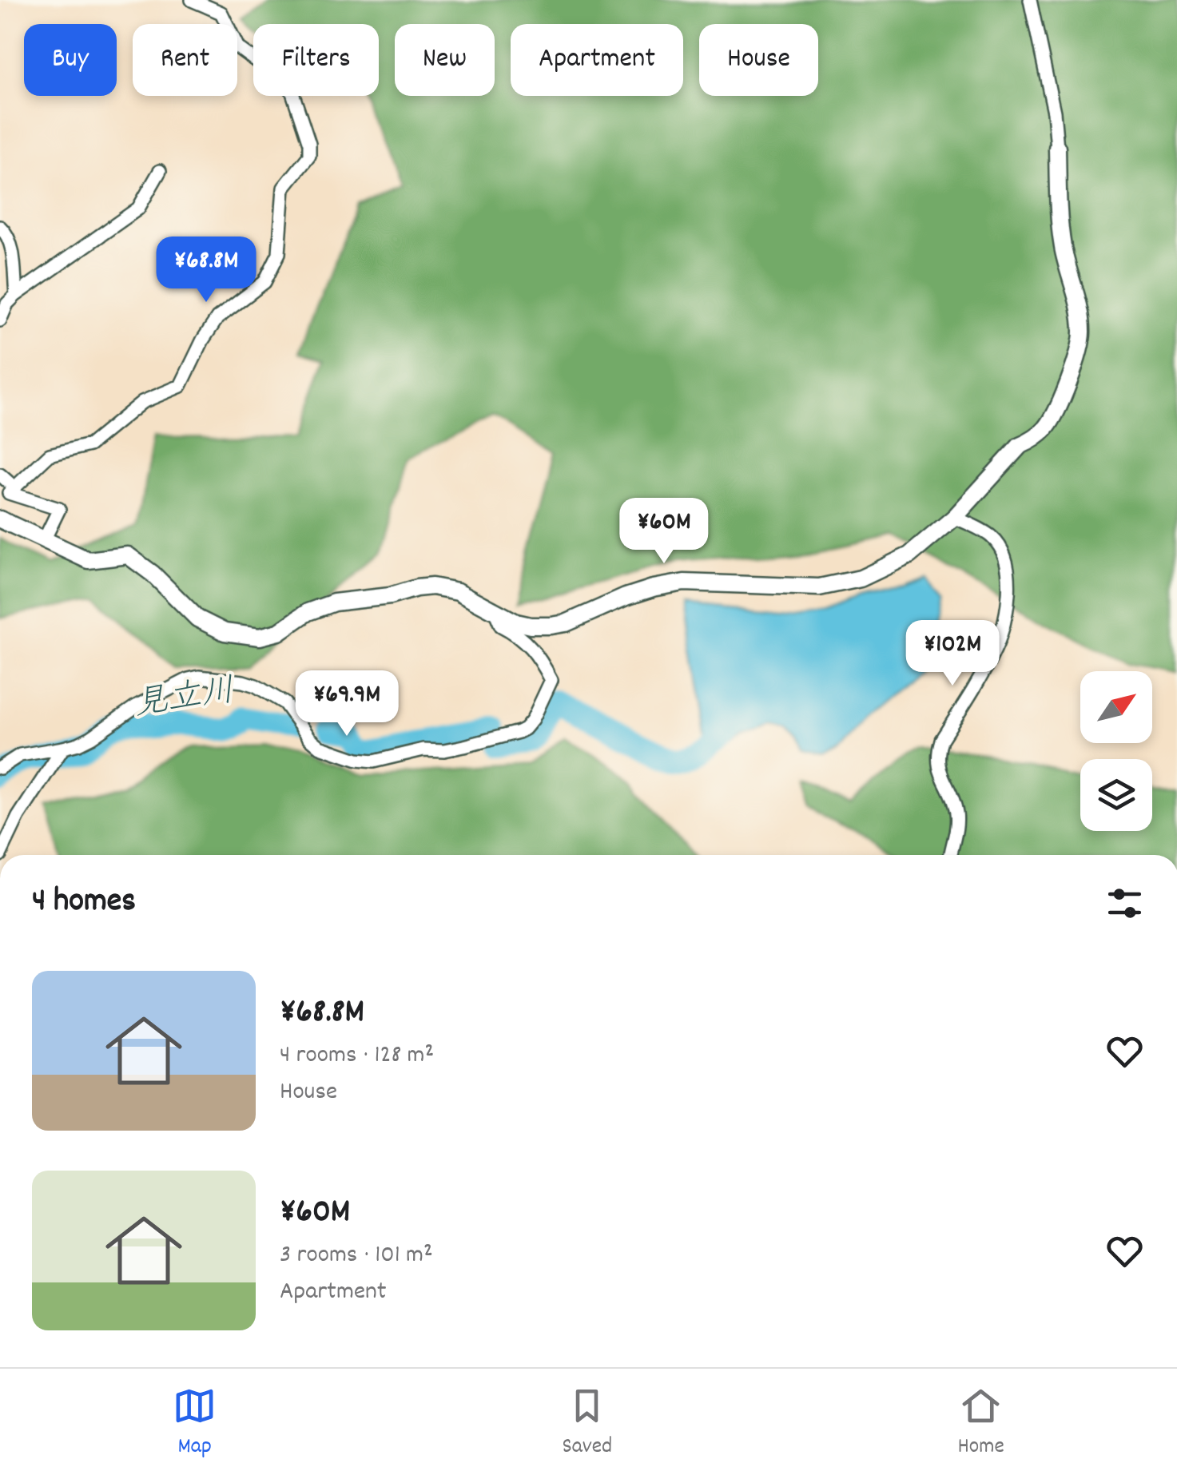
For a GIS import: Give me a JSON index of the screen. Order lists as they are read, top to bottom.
{
  "water": ["見立川"],
  "north": "top right",
  "page": {
    "chip": [
      "Buy",
      "Rent",
      "Filters",
      "New",
      "Apartment",
      "House"
    ],
    "price": [
      "¥68.8M",
      "¥60M",
      "¥102M",
      "¥69.9M"
    ],
    "heading": "4 homes",
    "list": [
      {
        "name": "¥68.8M",
        "note": "4 rooms · 128 m² · House"
      },
      {
        "name": "¥60M",
        "note": "3 rooms · 101 m² · Apartment"
      }
    ],
    "tabs": ["Map", "Saved", "Home"]
  }
}
